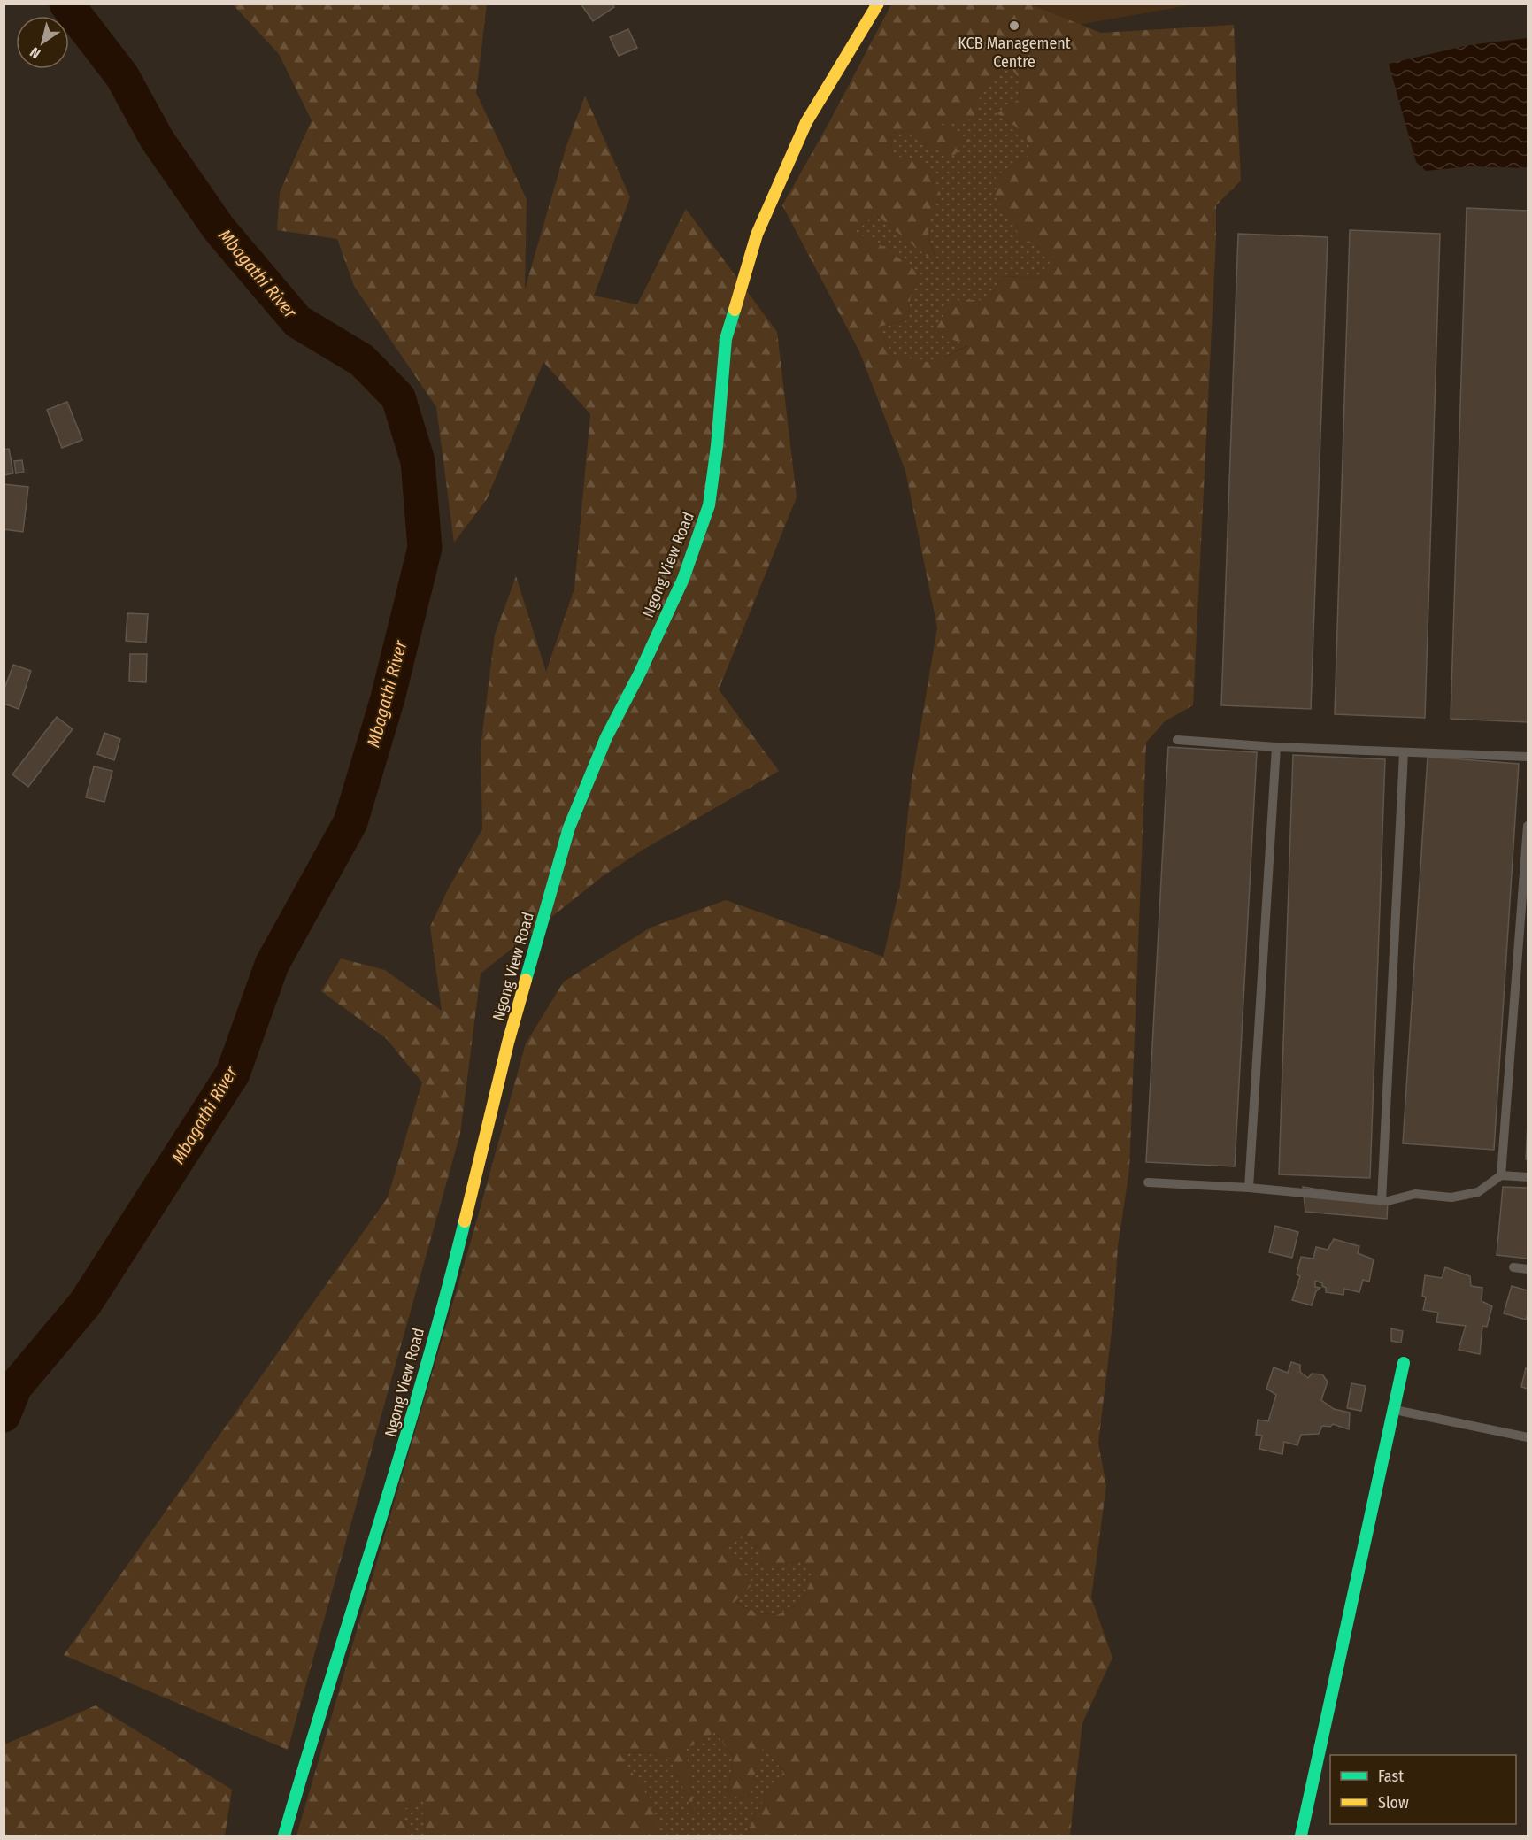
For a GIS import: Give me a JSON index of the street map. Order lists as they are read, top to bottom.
{
  "streets": {
    "street": ["Ngong View Road"]
  },
  "water": ["Mbagathi River"],
  "places": ["KCB Management Centre"],
  "legend": ["Fast", "Slow"],
  "north": "bottom left"
}
